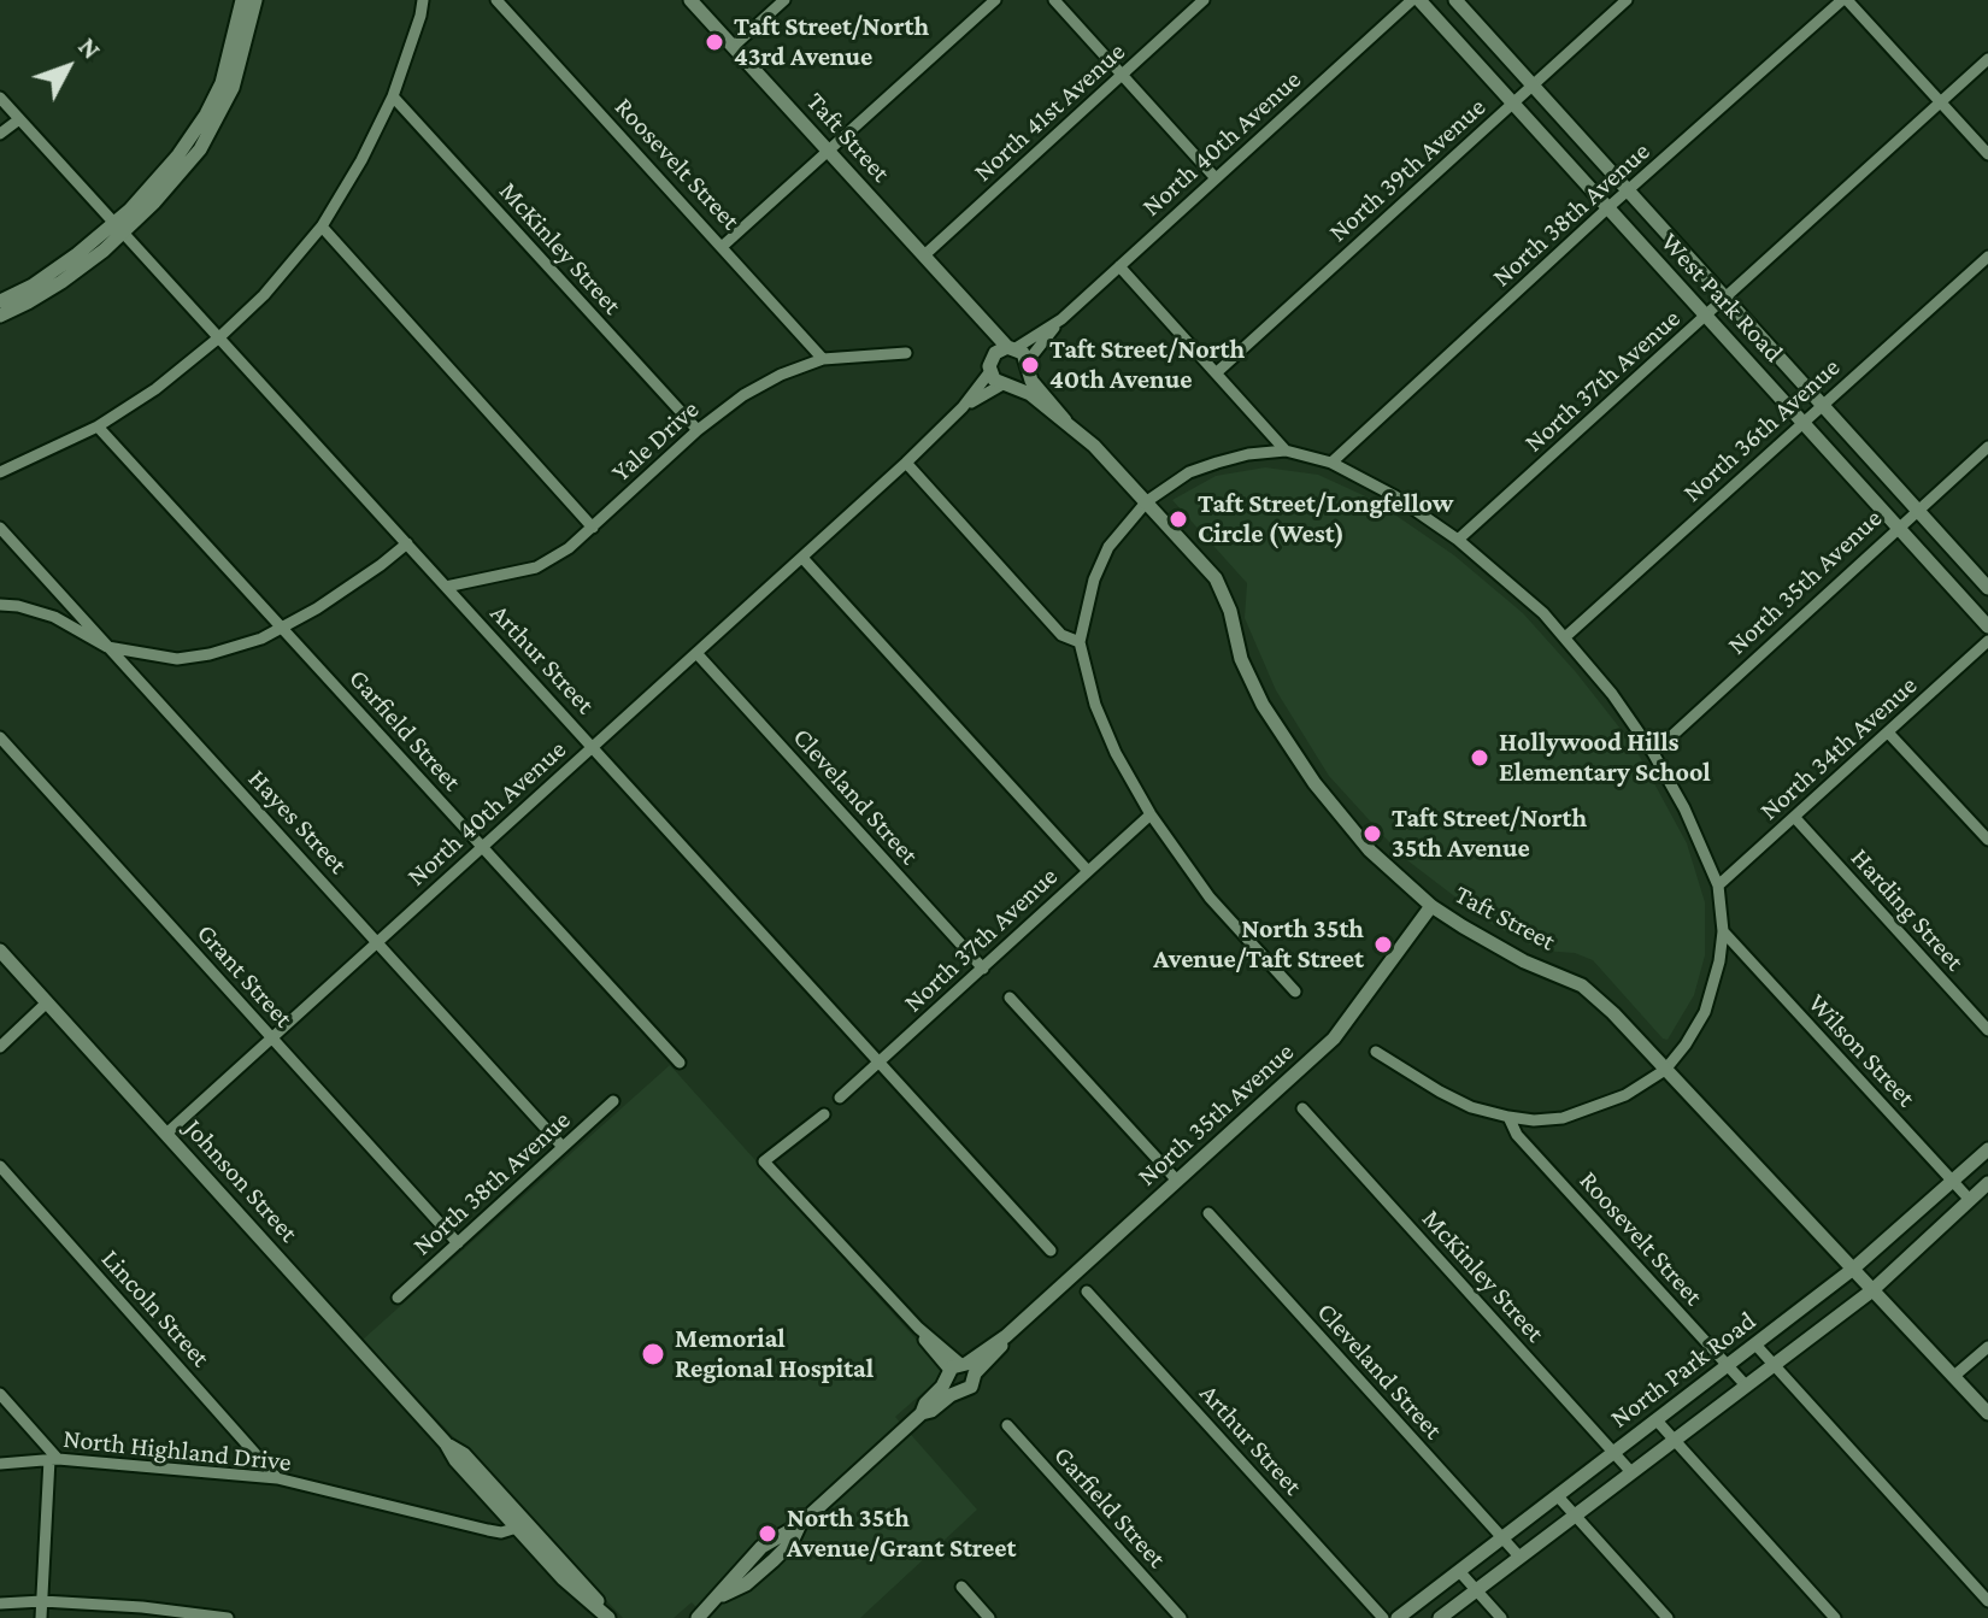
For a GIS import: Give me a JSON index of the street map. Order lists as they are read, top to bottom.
{
  "streets": {
    "street": [
      "North 41st Avenue",
      "Taft Street",
      "North 40th Avenue",
      "Roosevelt Street",
      "North 39th Avenue",
      "North 38th Avenue",
      "McKinley Street",
      "West Park Road",
      "North 37th Avenue",
      "North 36th Avenue",
      "Yale Drive",
      "North 35th Avenue",
      "Arthur Street",
      "Garfield Street",
      "North 34th Avenue",
      "Cleveland Street",
      "Hayes Street",
      "Harding Street",
      "Grant Street",
      "Wilson Street",
      "Johnson Street",
      "Lincoln Street",
      "North Park Road",
      "North Highland Drive"
    ]
  },
  "crossings": [
    ["North 41st Avenue", "Taft Street"],
    ["Taft Street", "North 40th Avenue"],
    ["Taft Street", "North 35th Avenue"],
    ["Taft Street", "North Park Road"],
    ["North 40th Avenue", "West Park Road"],
    ["North 40th Avenue", "Arthur Street"],
    ["North 40th Avenue", "Garfield Street"],
    ["North 40th Avenue", "Cleveland Street"],
    ["North 40th Avenue", "Hayes Street"],
    ["North 40th Avenue", "Grant Street"],
    ["North 40th Avenue", "Johnson Street"],
    ["Roosevelt Street", "Yale Drive"],
    ["Roosevelt Street", "North Park Road"],
    ["North 39th Avenue", "West Park Road"],
    ["North 38th Avenue", "West Park Road"],
    ["North 38th Avenue", "Hayes Street"],
    ["North 38th Avenue", "Grant Street"],
    ["McKinley Street", "Yale Drive"],
    ["McKinley Street", "North Park Road"],
    ["West Park Road", "North 37th Avenue"],
    ["West Park Road", "North 36th Avenue"],
    ["West Park Road", "North 35th Avenue"],
    ["North 37th Avenue", "Arthur Street"],
    ["North 37th Avenue", "Cleveland Street"],
    ["Yale Drive", "Arthur Street"],
    ["North 34th Avenue", "Harding Street"],
    ["Cleveland Street", "North Park Road"],
    ["Wilson Street", "North Park Road"],
    ["Johnson Street", "North Highland Drive"],
    ["Lincoln Street", "North Highland Drive"]
  ],
  "places": [
    "Taft Street/North 43rd Avenue",
    "Taft Street/North 40th Avenue",
    "Taft Street/Longfellow Circle (West)",
    "Hollywood Hills Elementary School",
    "Taft Street/North 35th Avenue",
    "North 35th Avenue/Taft Street",
    "Memorial Regional Hospital",
    "North 35th Avenue/Grant Street"
  ],
  "north": "top right"
}
